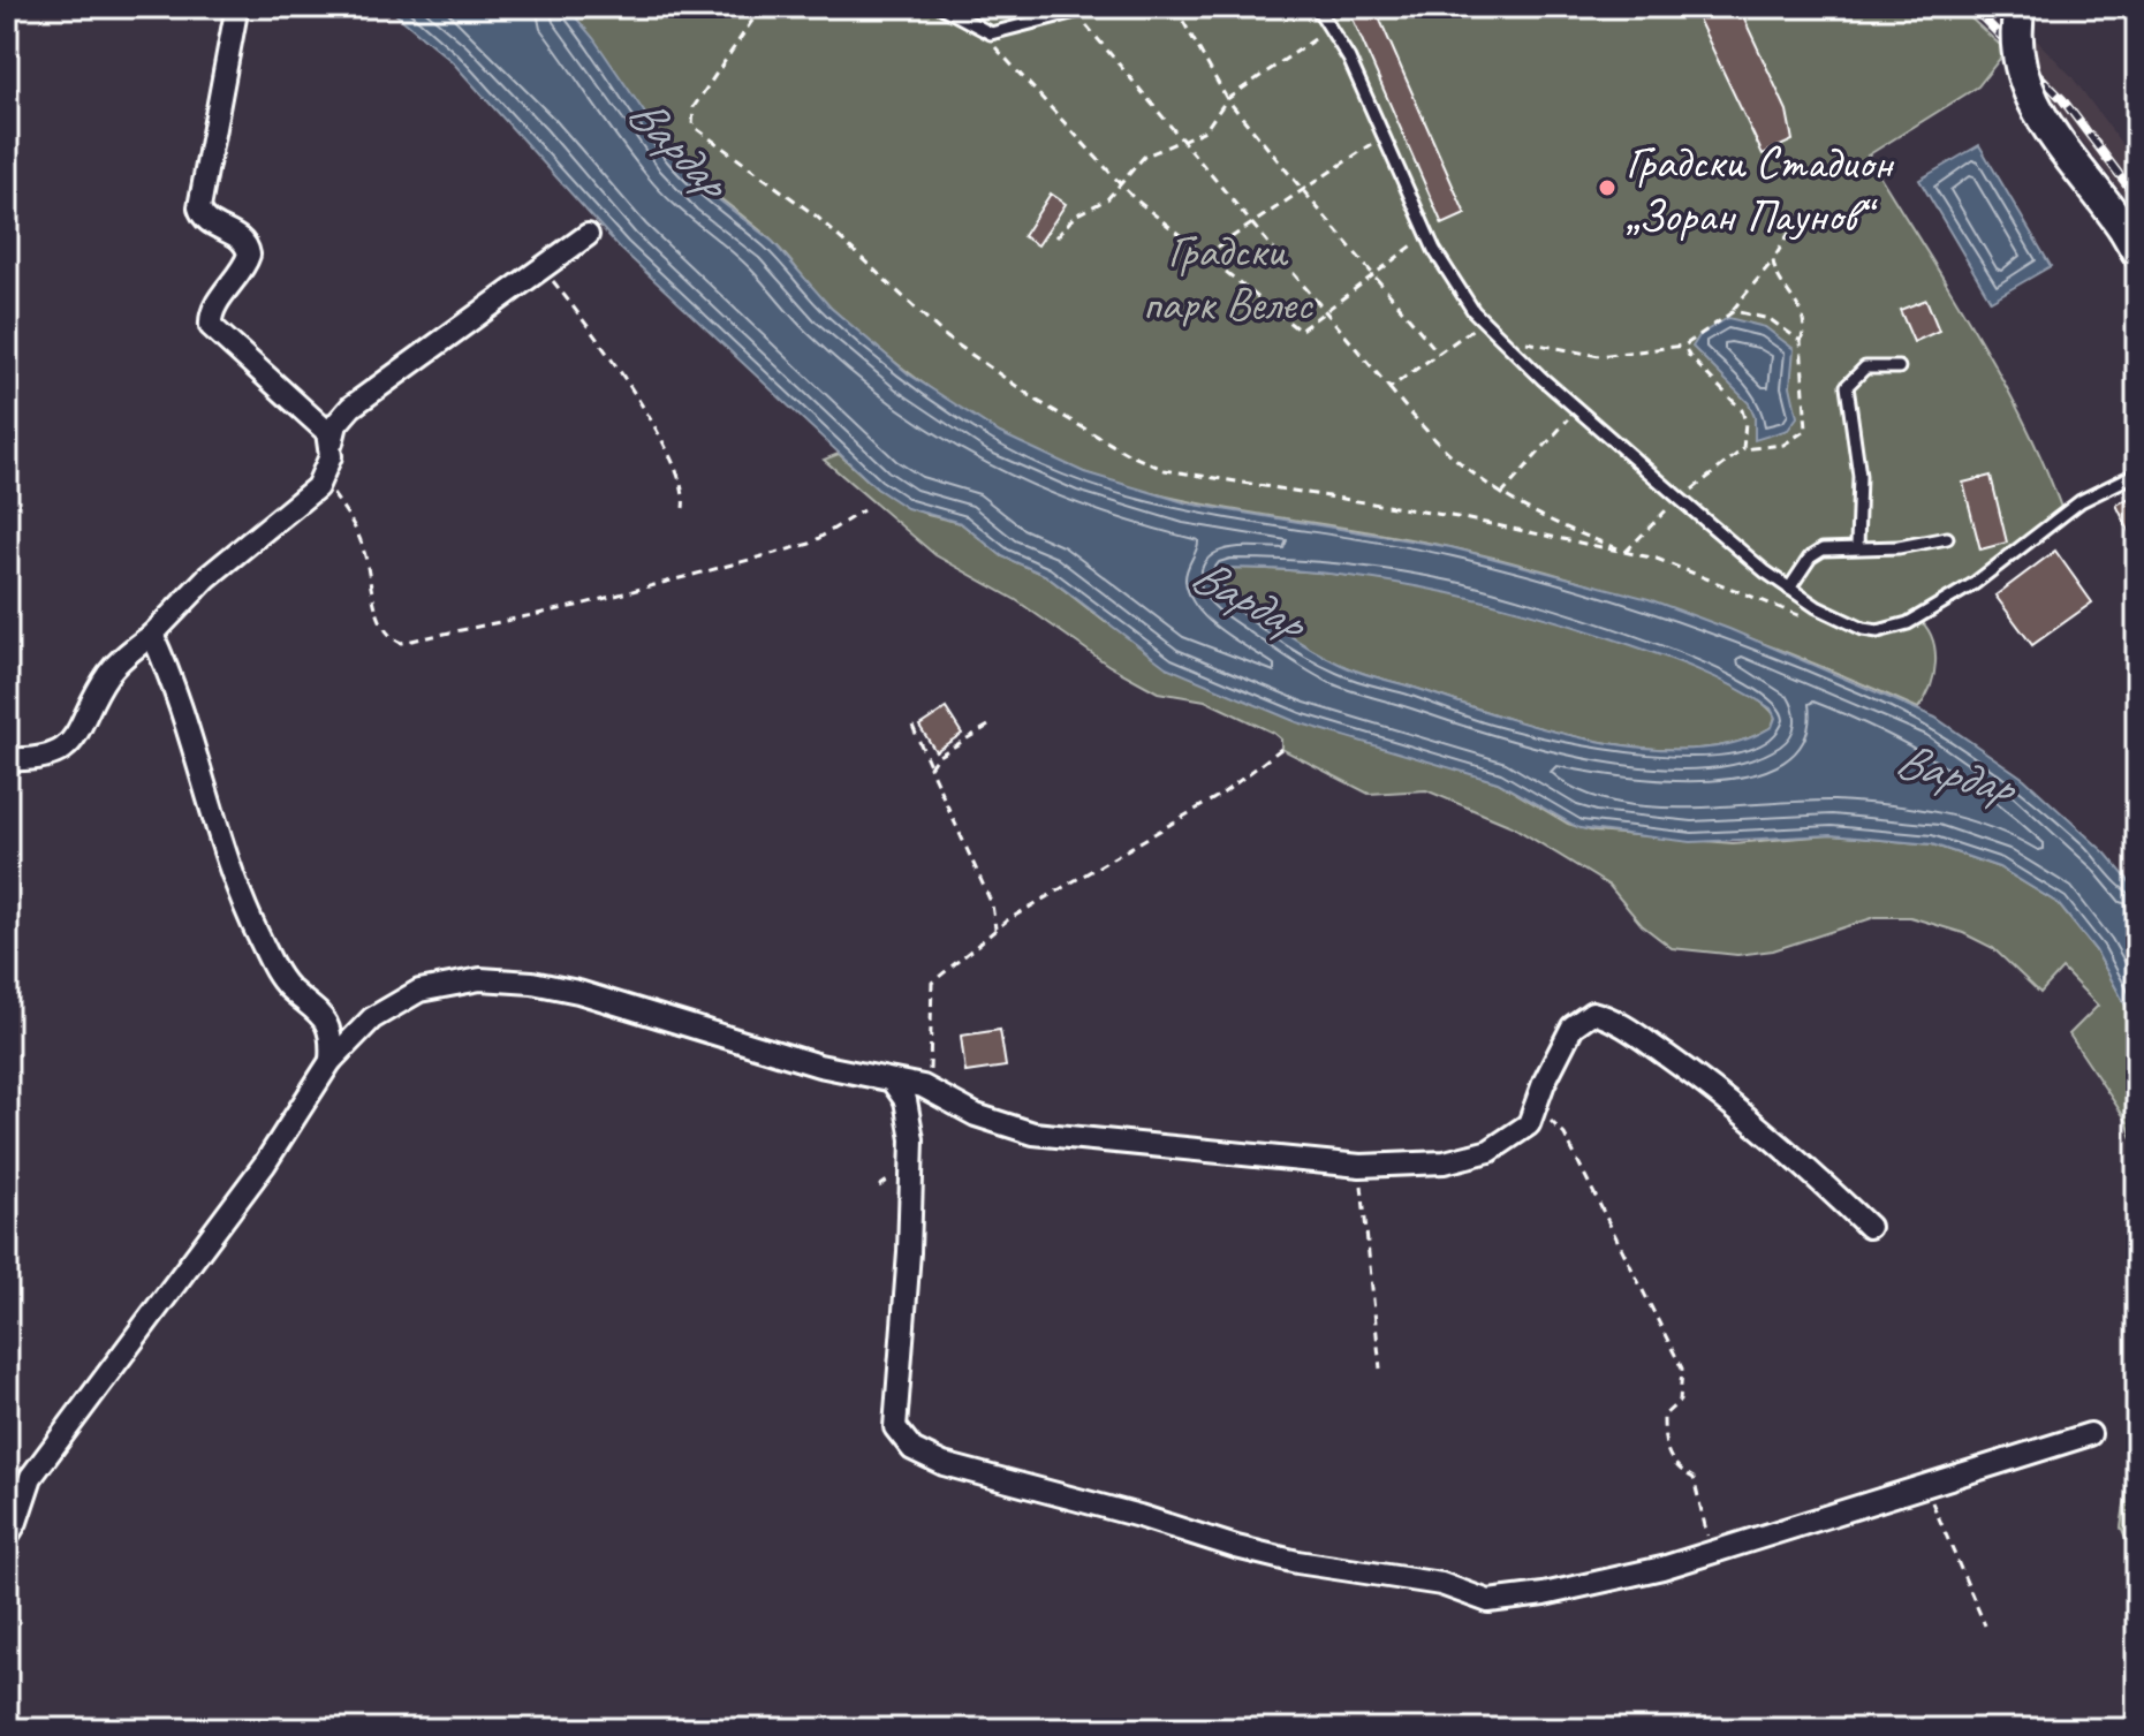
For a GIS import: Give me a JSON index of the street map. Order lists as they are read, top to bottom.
{
  "water": ["Вардар"],
  "parks": ["Градски парк Велес"],
  "places": ["Градски Стадион „Зоран Паунов“"]
}
